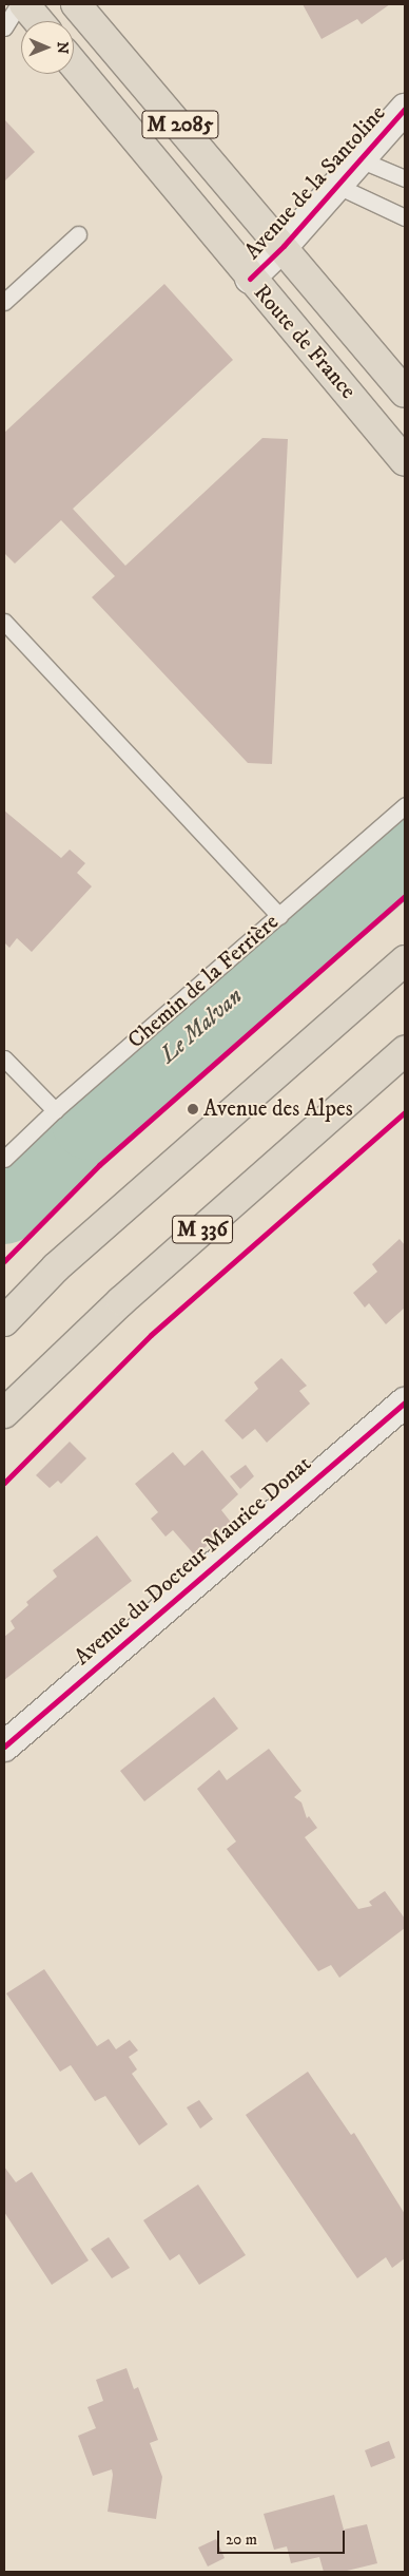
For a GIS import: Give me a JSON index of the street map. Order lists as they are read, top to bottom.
{
  "streets": {
    "main road": ["M 2085", "Route de France", "M 336"],
    "street": ["Avenue de la Santoline", "Avenue du Docteur Maurice Donat"],
    "lane": ["Chemin de la Ferrière"]
  },
  "crossings": [
    ["Avenue de la Santoline", "Route de France"]
  ],
  "water": ["Le Malvan"],
  "places": ["Avenue des Alpes"],
  "scale_bar": "20 m",
  "north": "right"
}
